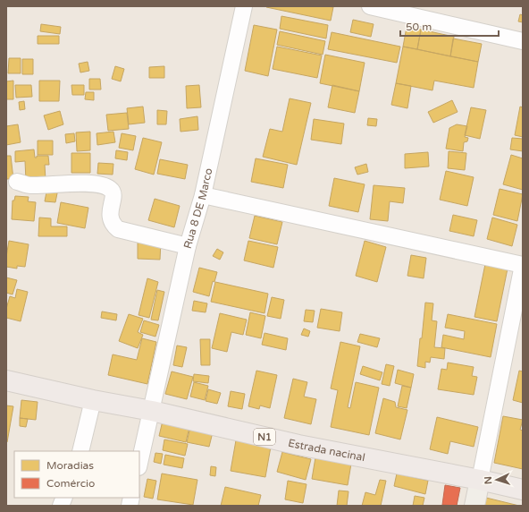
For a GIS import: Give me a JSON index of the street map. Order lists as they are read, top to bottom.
{
  "streets": {
    "highway": ["N1", "Estrada nacinal"],
    "street": ["Rua 8 DE Marco"]
  },
  "crossings": [
    ["Rua 8 DE Marco", "Estrada nacinal"]
  ],
  "legend": ["Moradias", "Comércio"],
  "scale_bar": "50 m",
  "north": "left"
}
